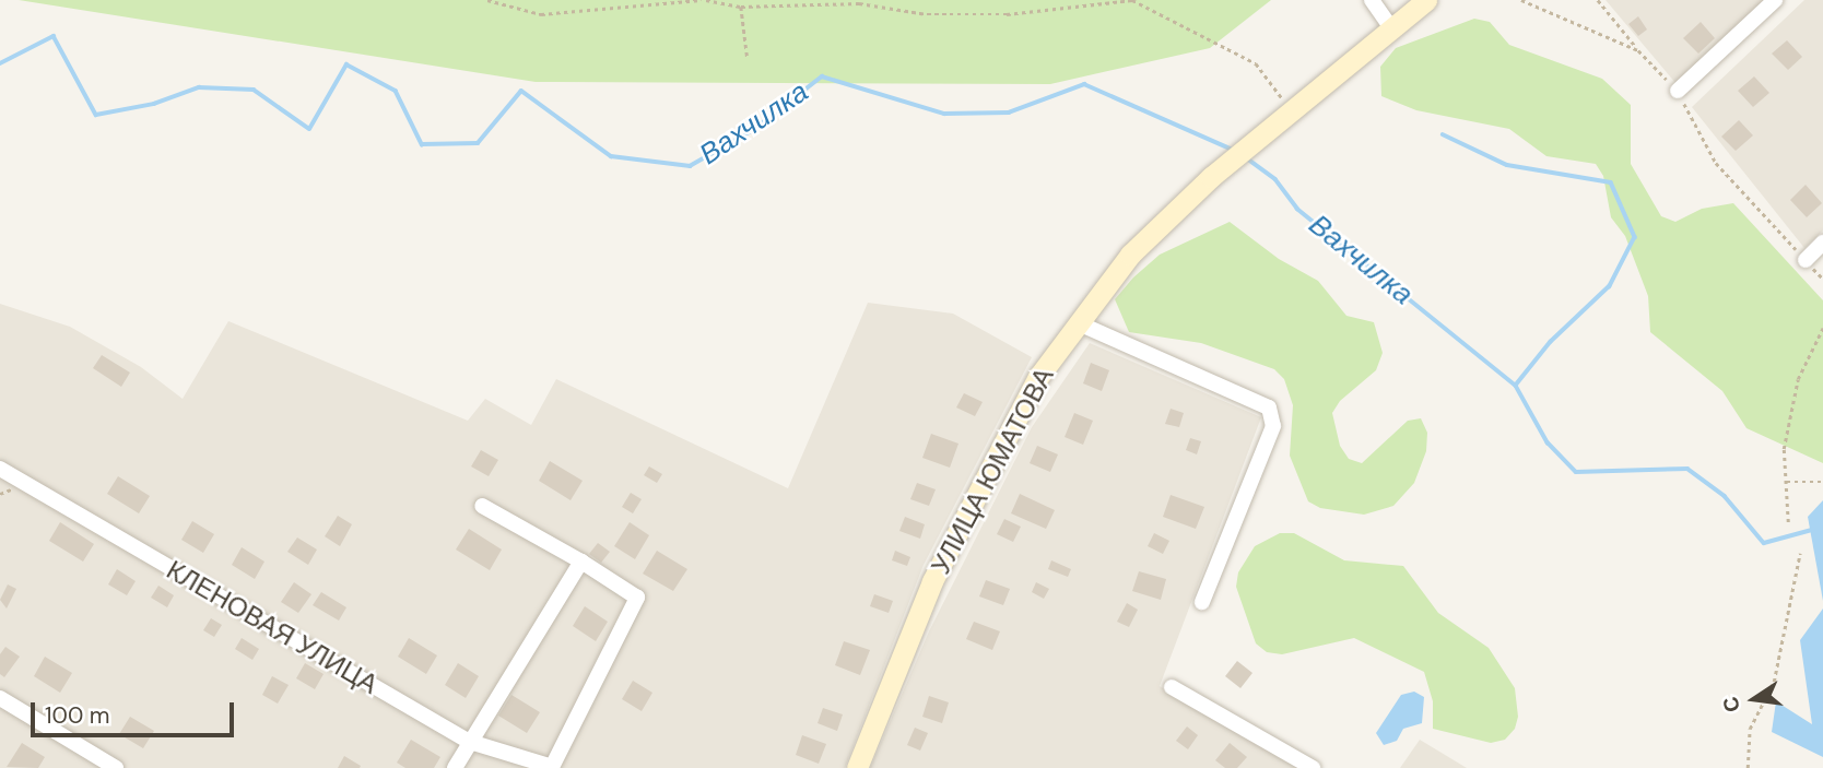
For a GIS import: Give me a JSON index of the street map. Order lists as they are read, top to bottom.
{
  "streets": {
    "main road": ["УЛИЦА ЮМАТОВА"],
    "street": ["КЛЕНОВАЯ УЛИЦА"]
  },
  "water": ["Вахчилка"],
  "scale_bar": "100 m",
  "north": "left"
}
